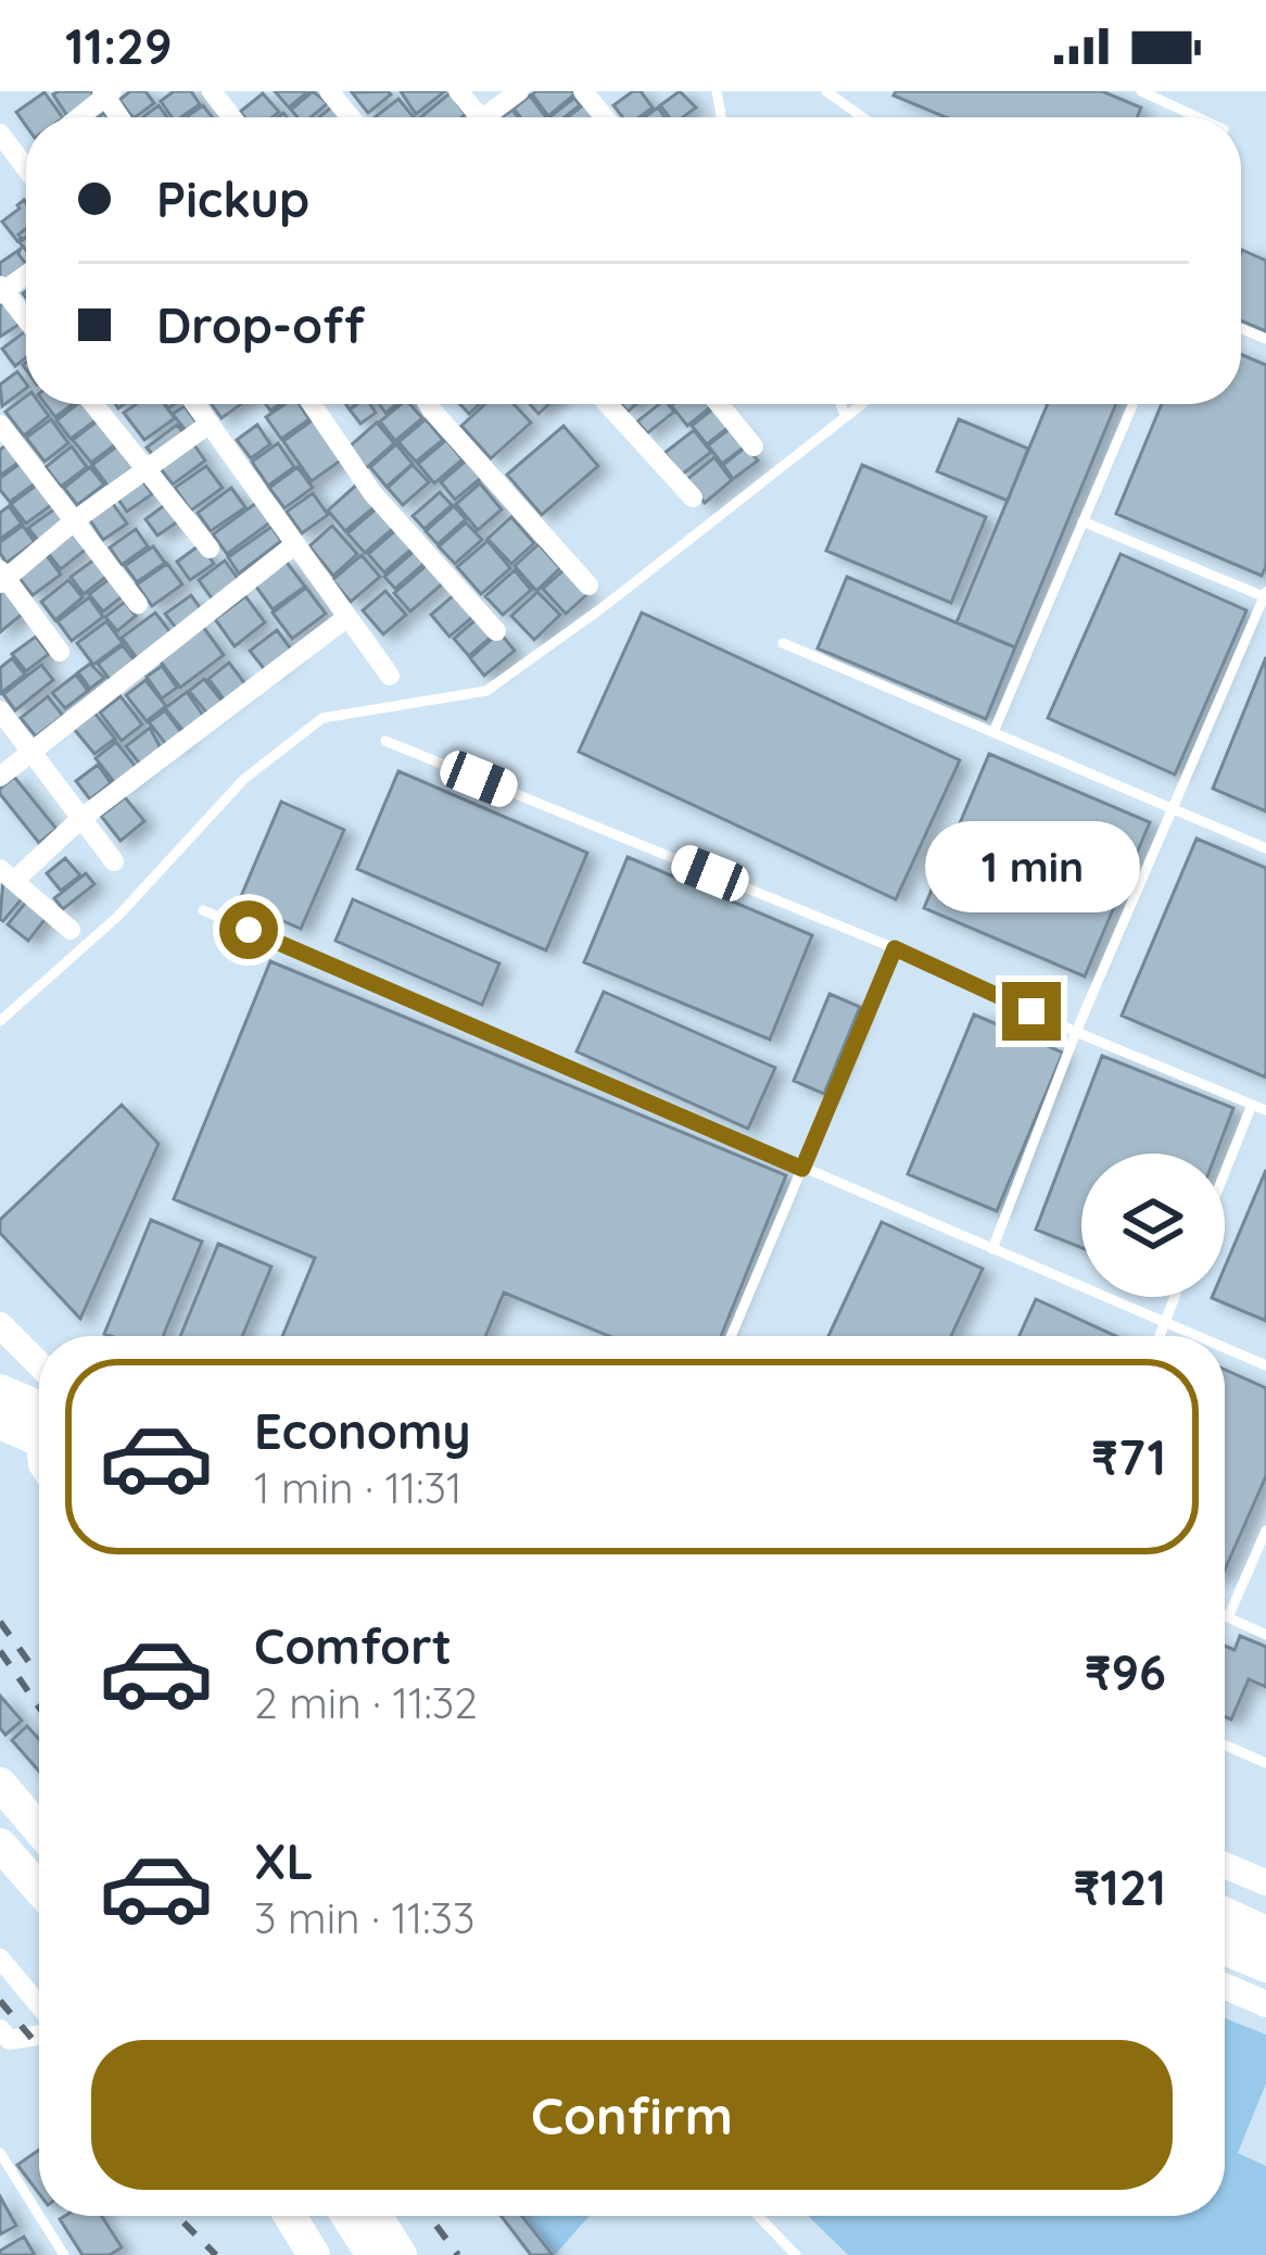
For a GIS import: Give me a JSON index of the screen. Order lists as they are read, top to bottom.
{
  "page": {
    "status": "11:29",
    "banner": ["Pickup", "Drop-off"],
    "bubble": "1 min",
    "list": [
      {
        "name": "Economy",
        "note": "1 min · 11:31",
        "value": "₹71"
      },
      {
        "name": "Comfort",
        "note": "2 min · 11:32",
        "value": "₹96"
      },
      {
        "name": "XL",
        "note": "3 min · 11:33",
        "value": "₹121"
      }
    ],
    "buttons": "Confirm"
  }
}
